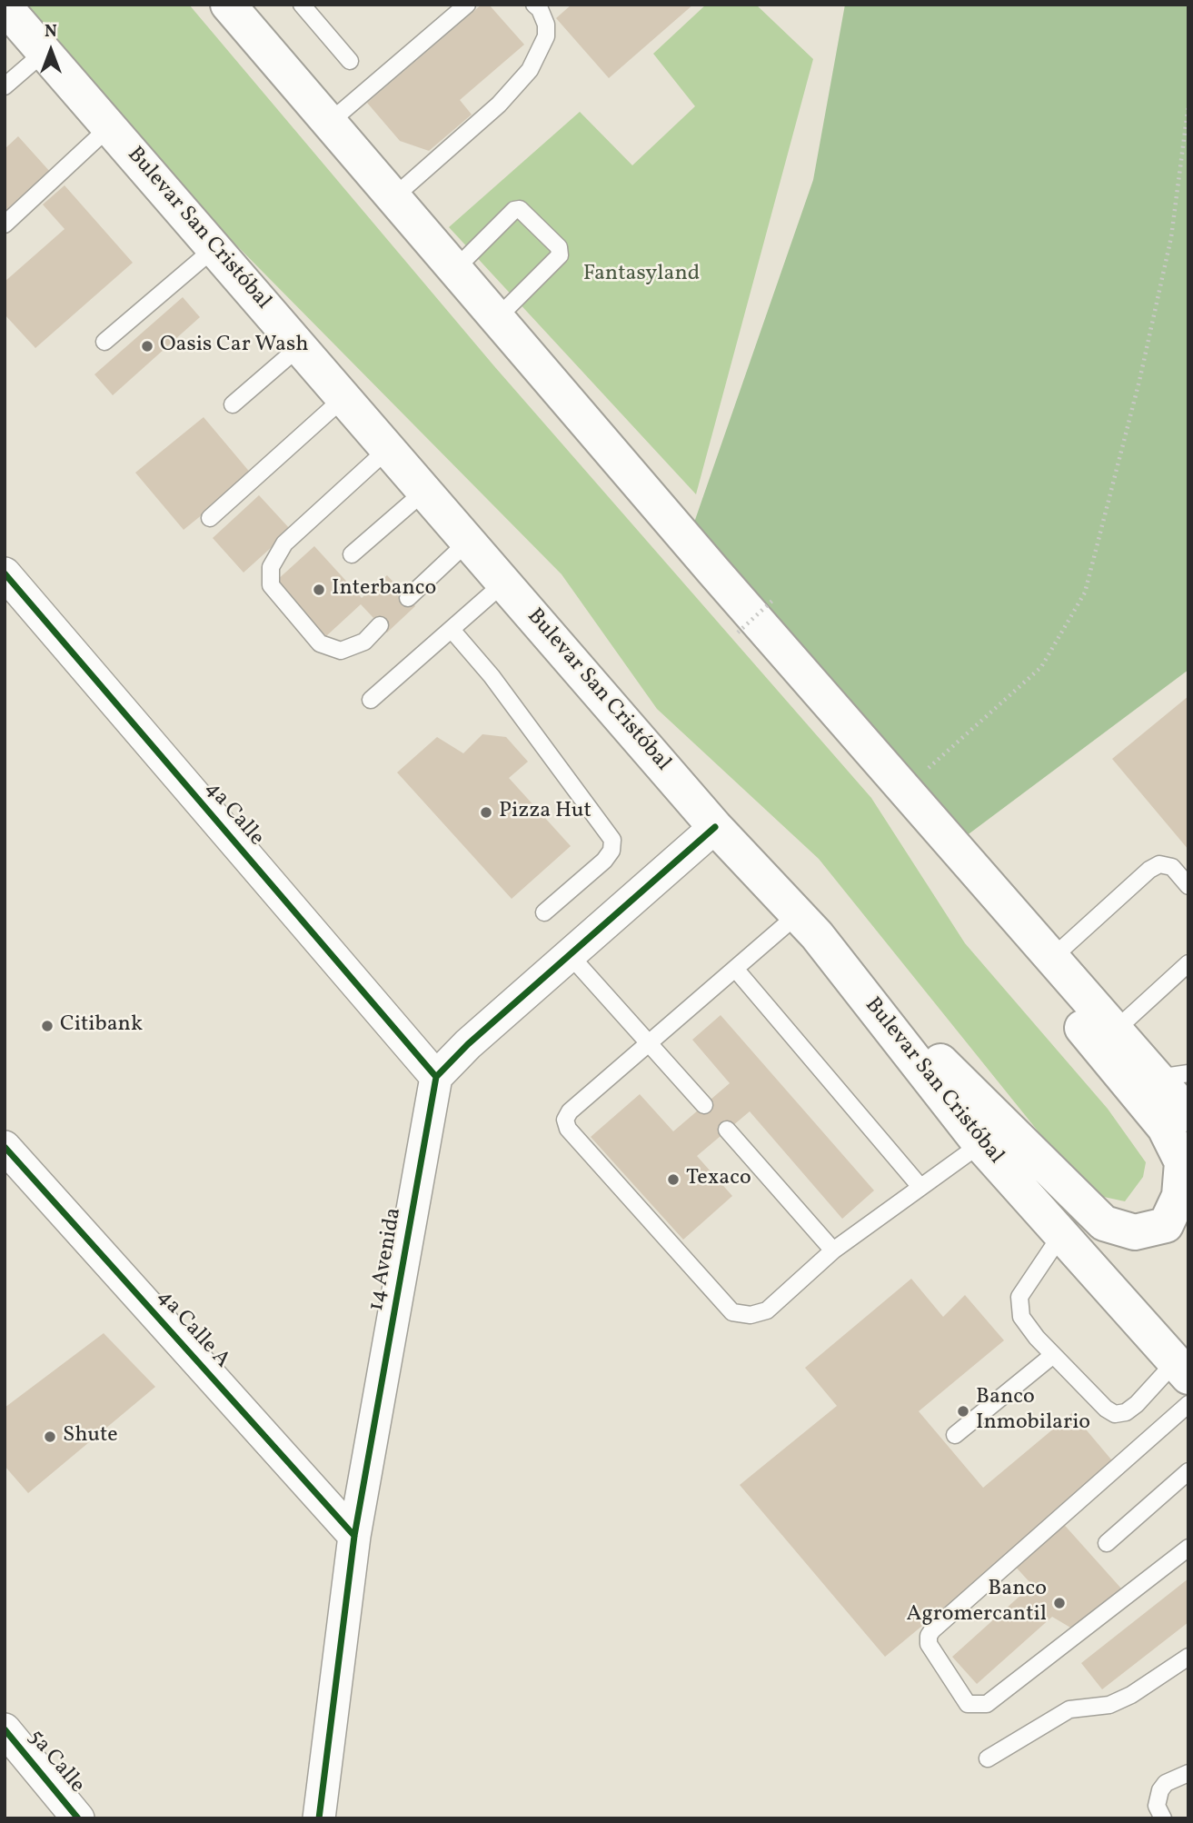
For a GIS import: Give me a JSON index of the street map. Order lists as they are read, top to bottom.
{
  "streets": {
    "main road": ["Bulevar San Cristóbal"],
    "street": [
      "4a Calle",
      "14 Avenida",
      "4a Calle A",
      "5a Calle"
    ]
  },
  "crossings": [
    ["4a Calle", "14 Avenida"],
    ["14 Avenida", "4a Calle A"]
  ],
  "parks": ["Fantasyland"],
  "places": [
    "Oasis Car Wash",
    "Interbanco",
    "Pizza Hut",
    "Citibank",
    "Texaco",
    "Banco Inmobilario",
    "Shute",
    "Banco Agromercantil"
  ],
  "north": "top"
}
